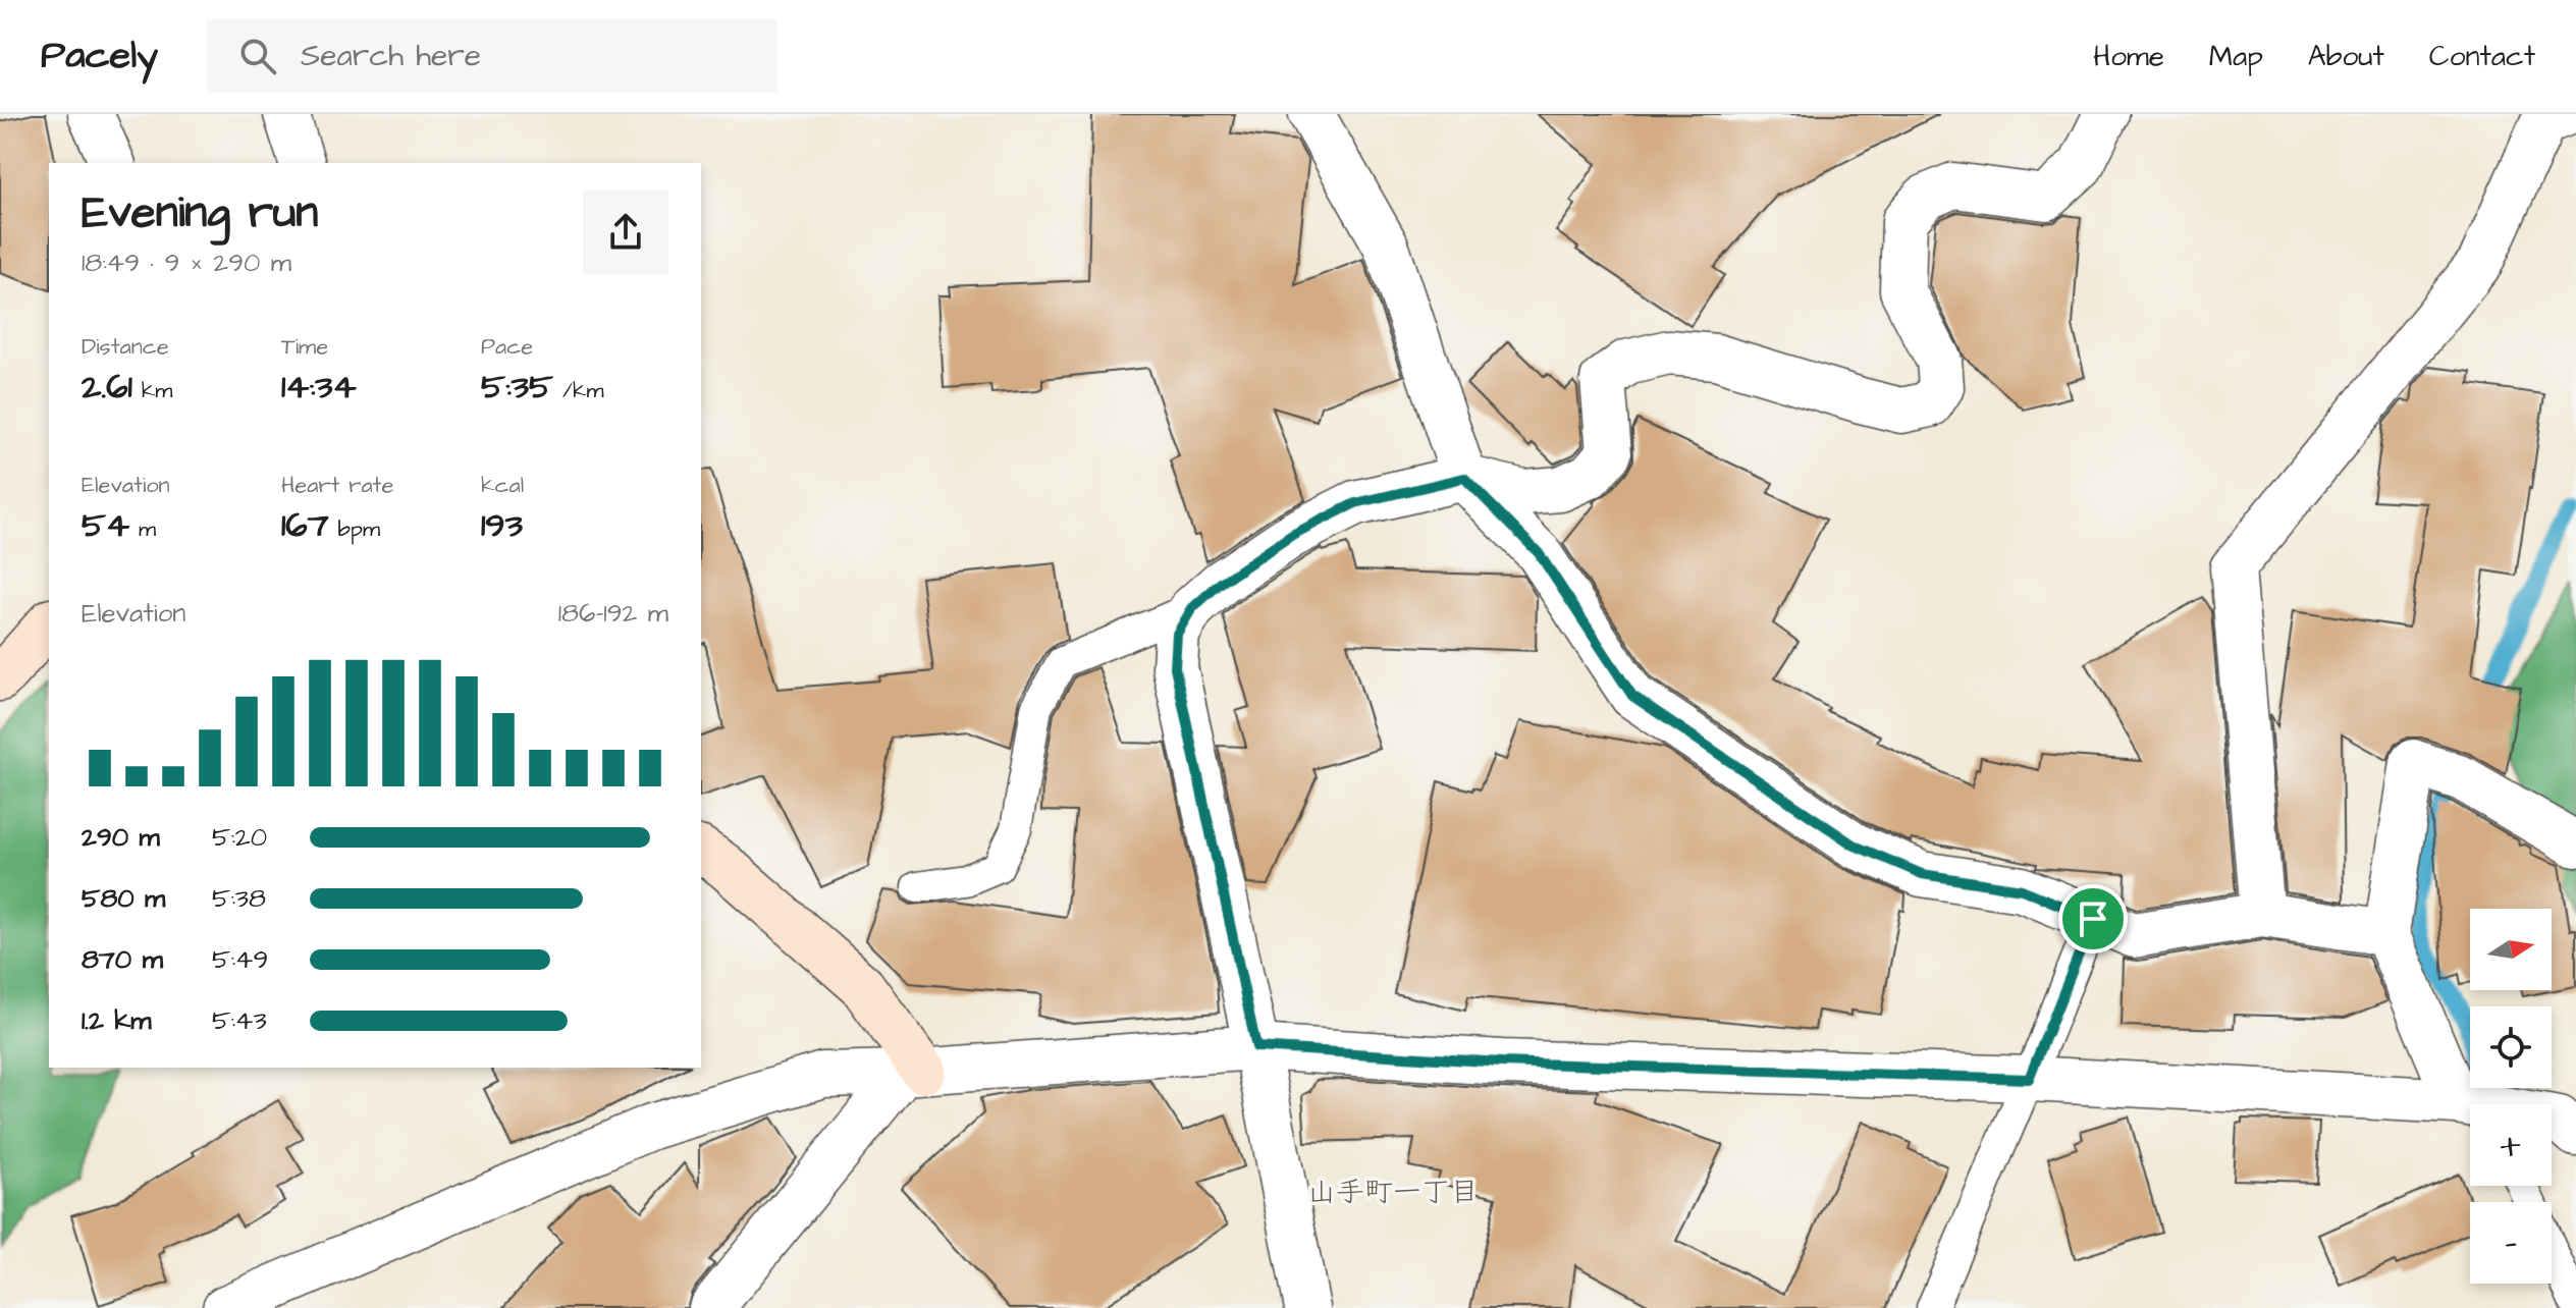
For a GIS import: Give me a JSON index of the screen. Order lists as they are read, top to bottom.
{
  "districts": ["山手町一丁目"],
  "north": "right",
  "page": {
    "header": "Pacely",
    "search": "Search here",
    "nav": [
      "Home",
      "Map",
      "About",
      "Contact"
    ],
    "heading": ["Evening run", "18:49 · 9 × 290 m"],
    "stats": [
      ["Distance", "2.61 km"],
      ["Time", "14:34"],
      ["Pace", "5:35 /km"],
      ["Elevation", "54 m"],
      ["Heart rate", "167 bpm"],
      ["kcal", "193"]
    ],
    "chart": ["Elevation", "186–192 m"],
    "list": [
      {
        "name": "290 m",
        "note": "5:20"
      },
      {
        "name": "580 m",
        "note": "5:38"
      },
      {
        "name": "870 m",
        "note": "5:49"
      },
      {
        "name": "1.2 km",
        "note": "5:43"
      }
    ],
    "map_buttons": ["+", "−"]
  }
}
